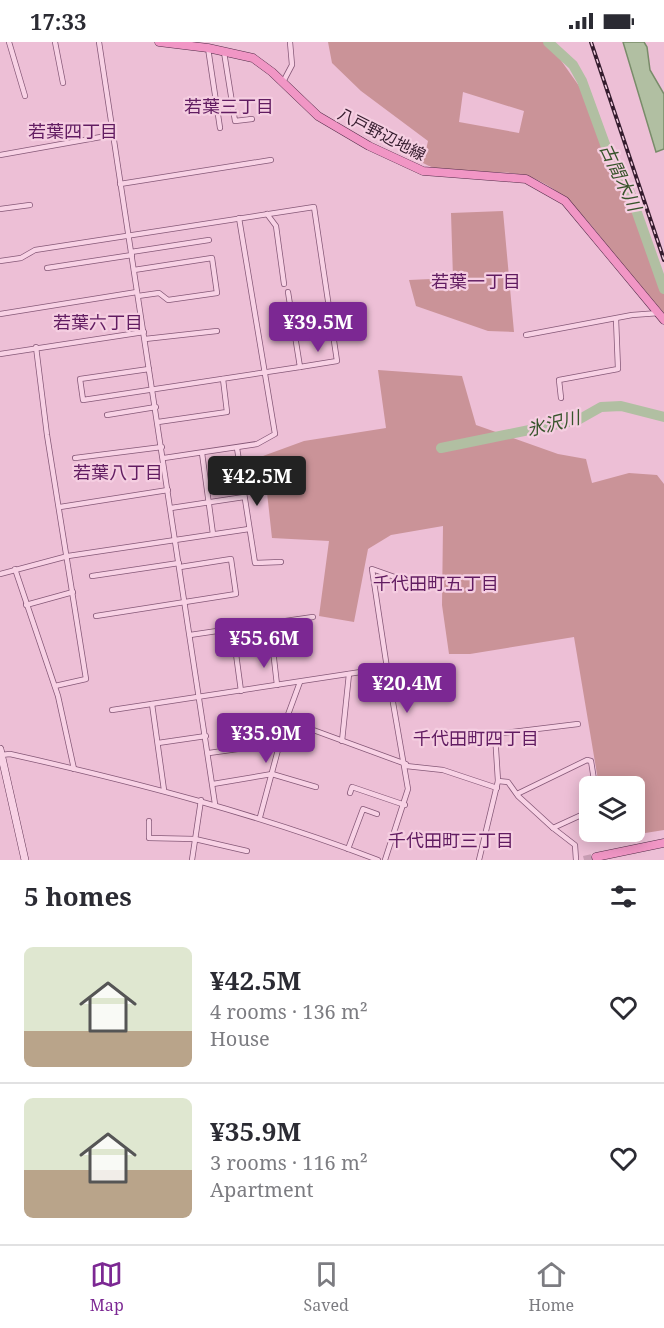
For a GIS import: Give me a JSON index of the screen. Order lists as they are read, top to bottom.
{
  "streets": {
    "main road": ["八戸野辺地線"]
  },
  "districts": [
    "若葉三丁目",
    "若葉四丁目",
    "若葉一丁目",
    "若葉六丁目",
    "若葉八丁目",
    "千代田町五丁目",
    "千代田町四丁目",
    "千代田町三丁目"
  ],
  "water": ["古間木川", "氷沢川"],
  "page": {
    "status": "17:33",
    "price": [
      "¥39.5M",
      "¥42.5M",
      "¥55.6M",
      "¥20.4M",
      "¥35.9M"
    ],
    "heading": "5 homes",
    "list": [
      {
        "name": "¥42.5M",
        "note": "4 rooms · 136 m² · House"
      },
      {
        "name": "¥35.9M",
        "note": "3 rooms · 116 m² · Apartment"
      }
    ],
    "tabs": ["Map", "Saved", "Home"]
  }
}
